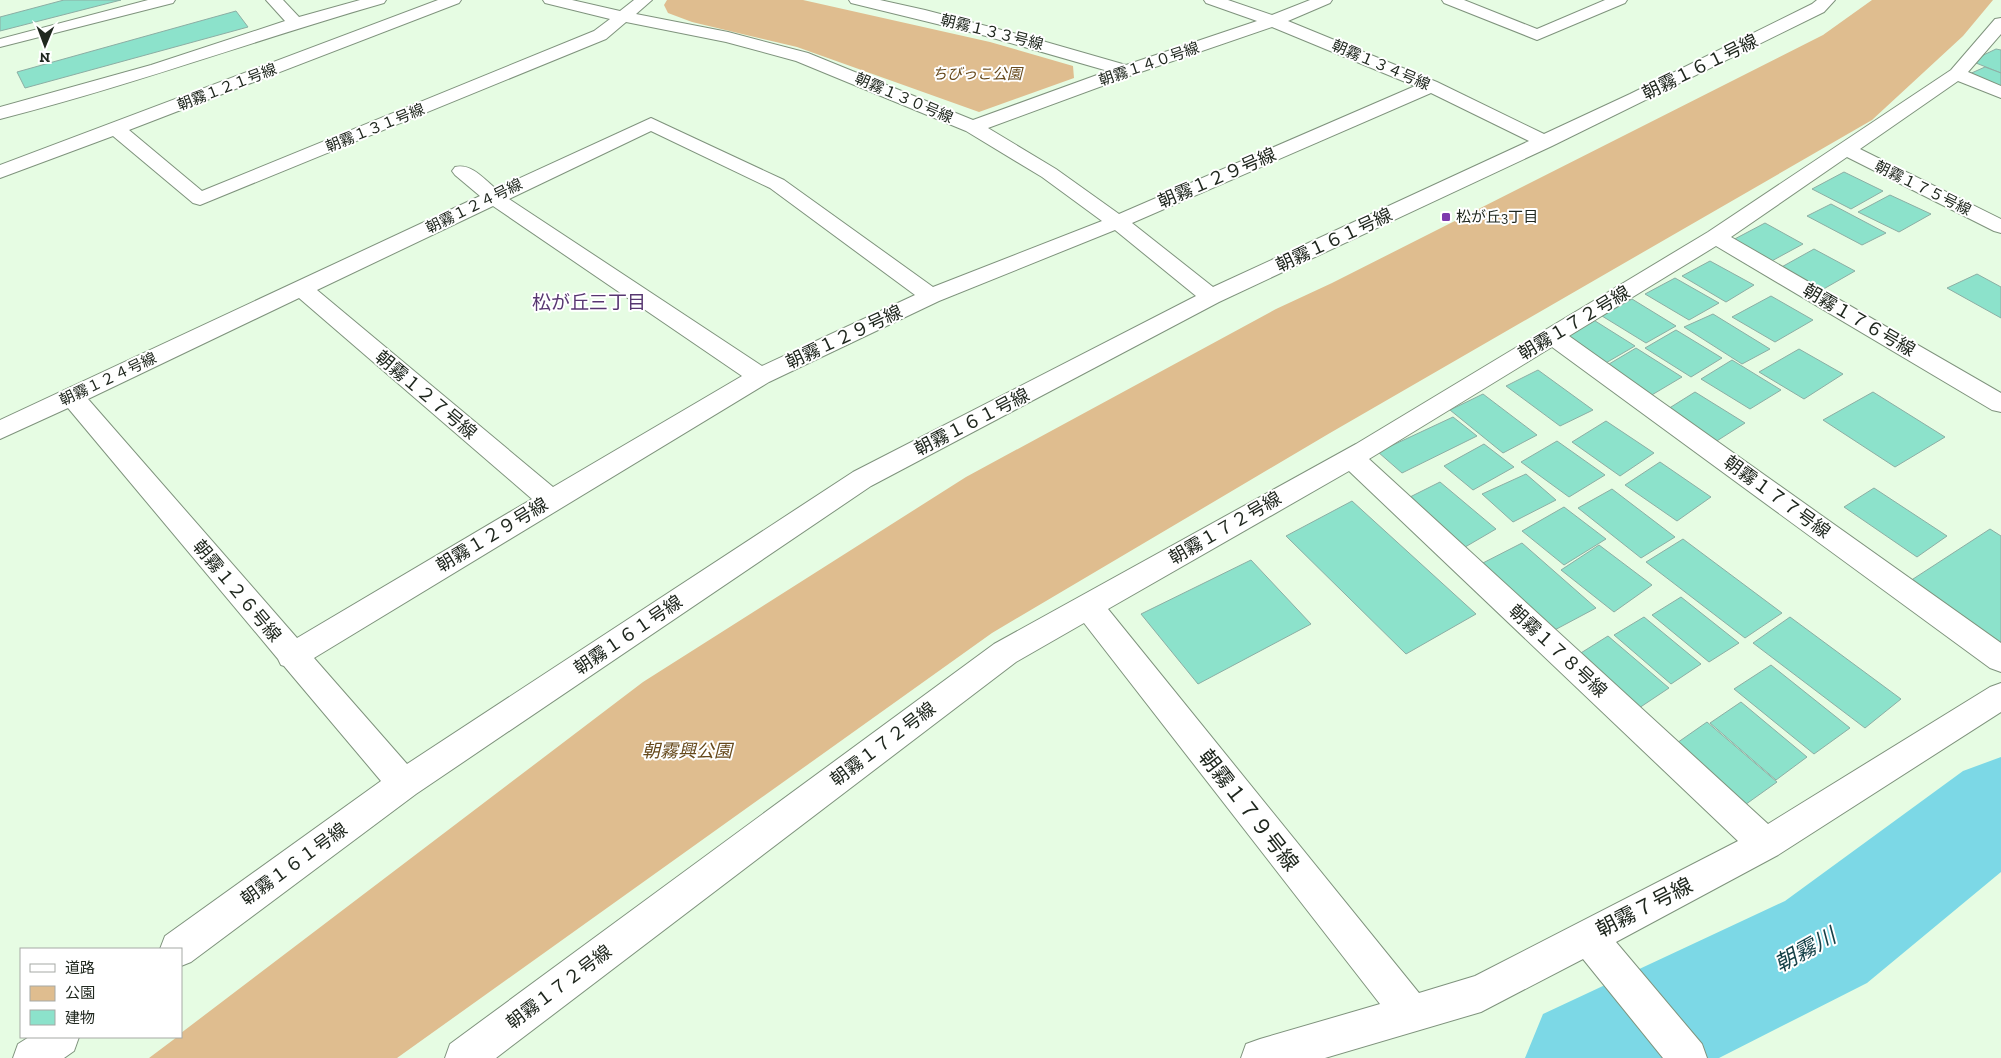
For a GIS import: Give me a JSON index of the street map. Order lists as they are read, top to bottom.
{
  "streets": {
    "street": [
      "朝霧１３３号線",
      "朝霧１４０号線",
      "朝霧１３４号線",
      "朝霧１６１号線",
      "朝霧１２１号線",
      "朝霧１３０号線",
      "朝霧１３１号線",
      "朝霧１２９号線",
      "朝霧１７５号線",
      "朝霧１２４号線",
      "朝霧１７６号線",
      "朝霧１７２号線",
      "朝霧１２７号線",
      "朝霧１７７号線",
      "朝霧１２６号線",
      "朝霧１７８号線",
      "朝霧１７９号線",
      "朝霧７号線"
    ]
  },
  "crossings": [
    ["朝霧１３３号線", "朝霧１４０号線"],
    ["朝霧１４０号線", "朝霧１３４号線"],
    ["朝霧１４０号線", "朝霧１３０号線"],
    ["朝霧１３４号線", "朝霧１６１号線"],
    ["朝霧１３４号線", "朝霧１２９号線"],
    ["朝霧１６１号線", "朝霧１３０号線"],
    ["朝霧１６１号線", "朝霧１２６号線"],
    ["朝霧１２１号線", "朝霧１３１号線"],
    ["朝霧１３０号線", "朝霧１３１号線"],
    ["朝霧１３０号線", "朝霧１２９号線"],
    ["朝霧１２９号線", "朝霧１２４号線"],
    ["朝霧１２９号線", "朝霧１２７号線"],
    ["朝霧１２９号線", "朝霧１２６号線"],
    ["朝霧１７５号線", "朝霧１７２号線"],
    ["朝霧１２４号線", "朝霧１２７号線"],
    ["朝霧１２４号線", "朝霧１２６号線"],
    ["朝霧１７６号線", "朝霧１７２号線"],
    ["朝霧１７２号線", "朝霧１７７号線"],
    ["朝霧１７２号線", "朝霧１７８号線"],
    ["朝霧１７２号線", "朝霧１７９号線"],
    ["朝霧１７８号線", "朝霧７号線"],
    ["朝霧１７９号線", "朝霧７号線"]
  ],
  "districts": ["松が丘三丁目"],
  "water": ["朝霧川"],
  "parks": ["ちびっこ公園", "朝霧興公園"],
  "places": {
    "transit": ["松が丘3丁目"]
  },
  "legend": ["道路", "公園", "建物"],
  "north": "bottom"
}
